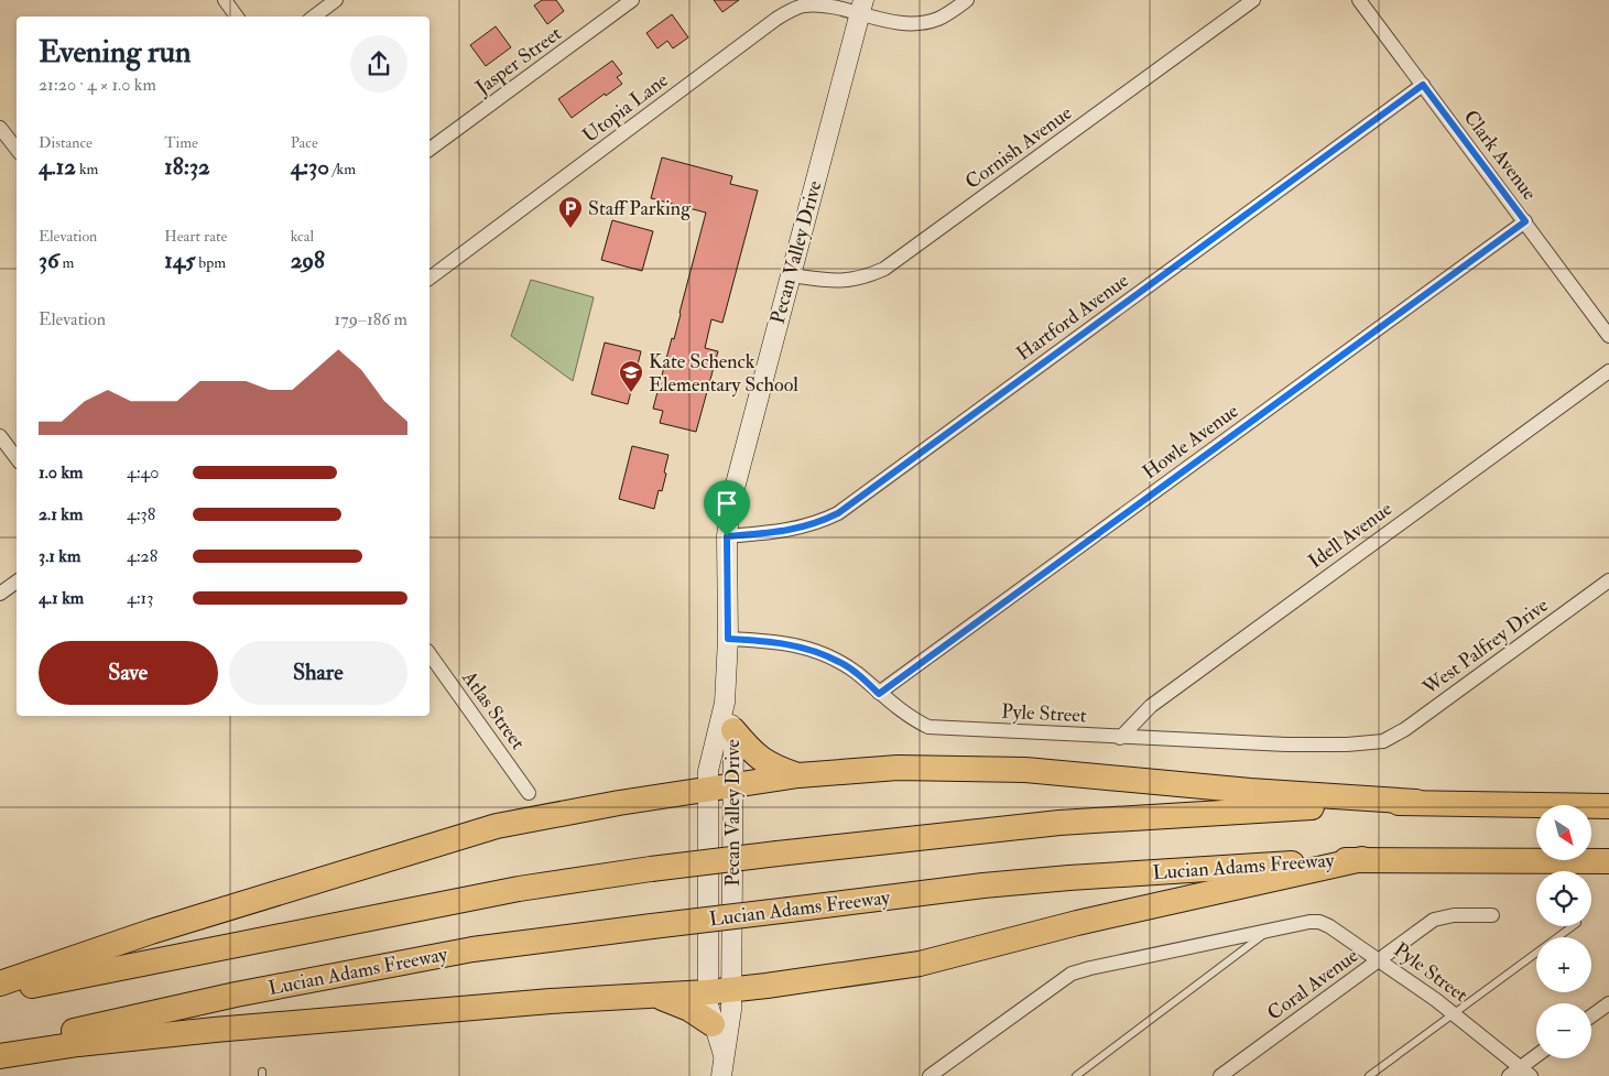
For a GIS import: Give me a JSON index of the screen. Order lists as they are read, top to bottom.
{
  "streets": {
    "highway": ["Lucian Adams Freeway"],
    "main road": ["Pecan Valley Drive"],
    "street": [
      "Jasper Street",
      "Utopia Lane",
      "Cornish Avenue",
      "Clark Avenue",
      "Hartford Avenue",
      "Howle Avenue",
      "Idell Avenue",
      "West Palfrey Drive",
      "Atlas Street",
      "Pyle Street",
      "Coral Avenue"
    ]
  },
  "crossings": [
    ["Utopia Lane", "Pecan Valley Drive"],
    ["Cornish Avenue", "Pecan Valley Drive"],
    ["Clark Avenue", "Hartford Avenue"],
    ["Clark Avenue", "Howle Avenue"],
    ["Pecan Valley Drive", "Hartford Avenue"],
    ["Pecan Valley Drive", "Pyle Street"],
    ["Howle Avenue", "Pyle Street"],
    ["Idell Avenue", "Pyle Street"],
    ["West Palfrey Drive", "Pyle Street"],
    ["Pyle Street", "Coral Avenue"]
  ],
  "places": {
    "parking": ["Staff Parking"],
    "school or university": ["Kate Schenck Elementary School"]
  },
  "north": "bottom right",
  "page": {
    "heading": ["Evening run", "21:20 · 4 × 1.0 km"],
    "stats": [
      ["Distance", "4.12 km"],
      ["Time", "18:32"],
      ["Pace", "4:30 /km"],
      ["Elevation", "36 m"],
      ["Heart rate", "145 bpm"],
      ["kcal", "298"]
    ],
    "chart": ["Elevation", "179–186 m"],
    "list": [
      {
        "name": "1.0 km",
        "note": "4:40"
      },
      {
        "name": "2.1 km",
        "note": "4:38"
      },
      {
        "name": "3.1 km",
        "note": "4:28"
      },
      {
        "name": "4.1 km",
        "note": "4:13"
      }
    ],
    "buttons": ["Save", "Share"],
    "map_buttons": ["+", "−"]
  }
}
